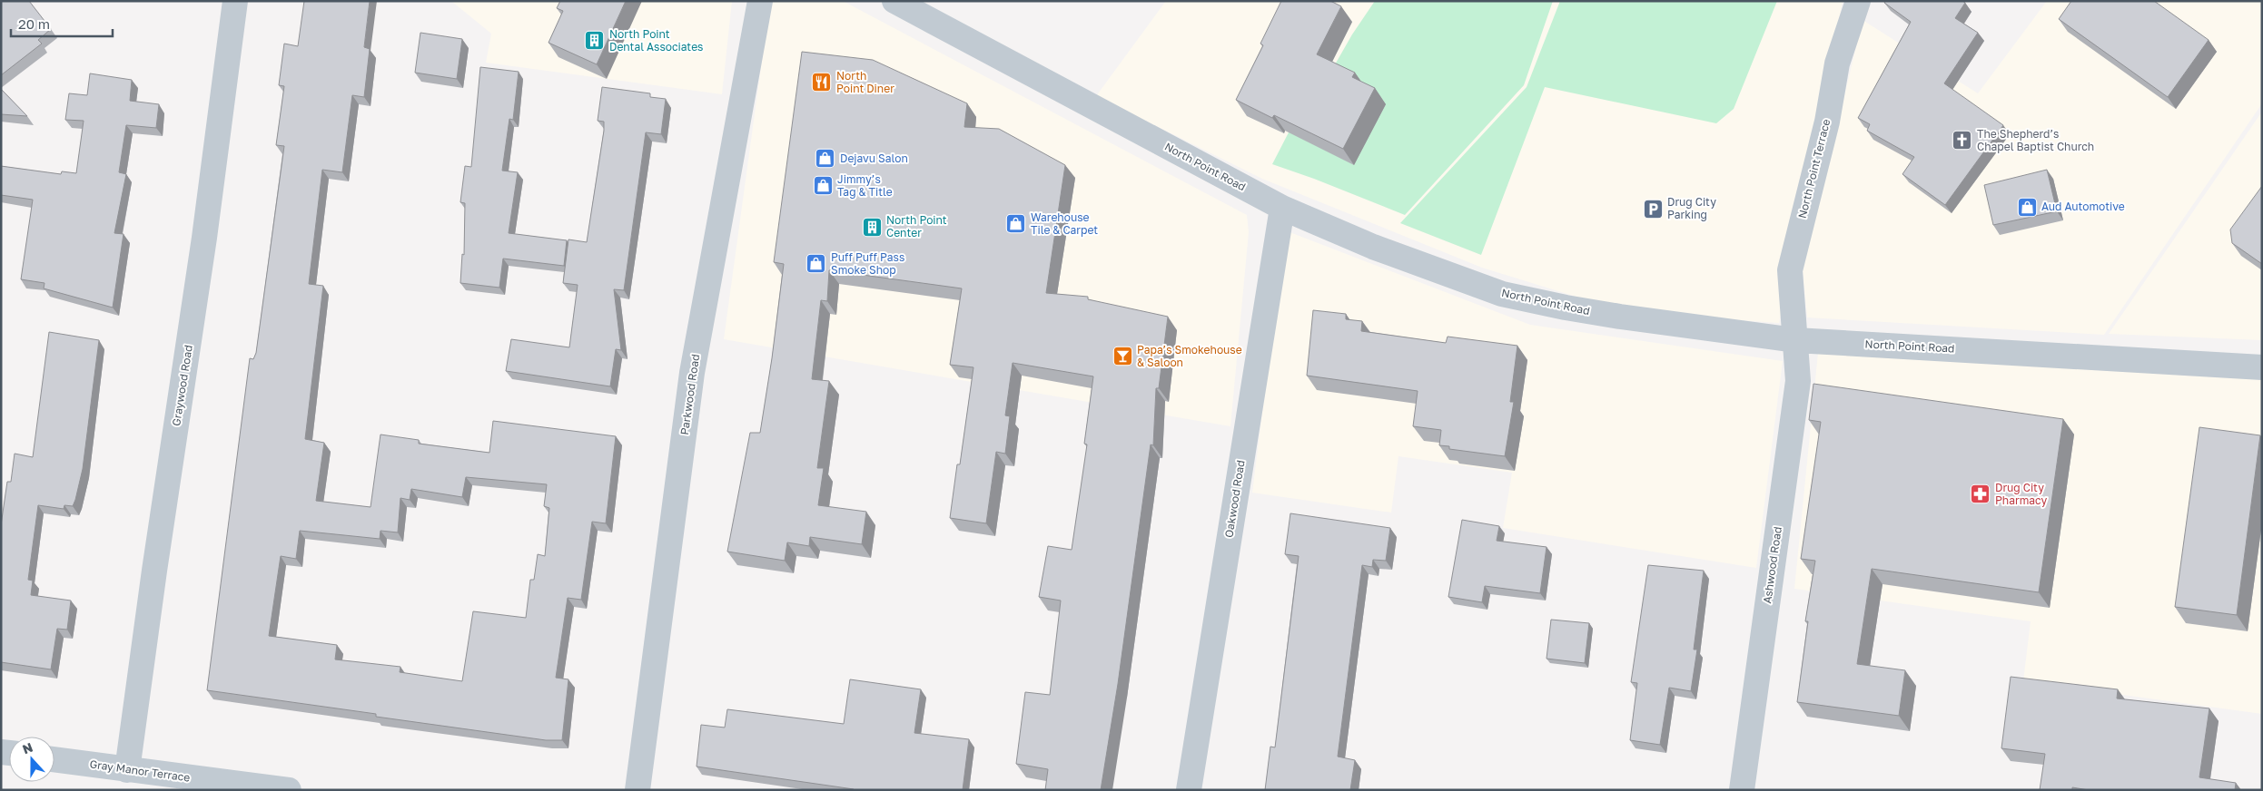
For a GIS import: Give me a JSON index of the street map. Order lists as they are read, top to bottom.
{
  "streets": {
    "street": [
      "North Point Road",
      "North Point Terrace",
      "Graywood Road",
      "Parkwood Road",
      "Oakwood Road",
      "Ashwood Road",
      "Gray Manor Terrace"
    ]
  },
  "crossings": [
    ["North Point Road", "North Point Terrace"],
    ["North Point Road", "Oakwood Road"],
    ["North Point Road", "Ashwood Road"],
    ["North Point Terrace", "Ashwood Road"],
    ["Graywood Road", "Gray Manor Terrace"]
  ],
  "places": {
    "building": ["North Point Dental Associates", "North Point Center"],
    "restaurant": ["North Point Diner"],
    "church": ["The Shepherd’s Chapel Baptist Church"],
    "shop": [
      "Dejavu Salon",
      "Jimmy’s Tag & Title",
      "Aud Automotive",
      "Warehouse Tile & Carpet",
      "Puff Puff Pass Smoke Shop"
    ],
    "parking": ["Drug City Parking"],
    "bar": ["Papa’s Smokehouse & Saloon"],
    "pharmacy": ["Drug City Pharmacy"]
  },
  "scale_bar": "20 m",
  "north": "top"
}
